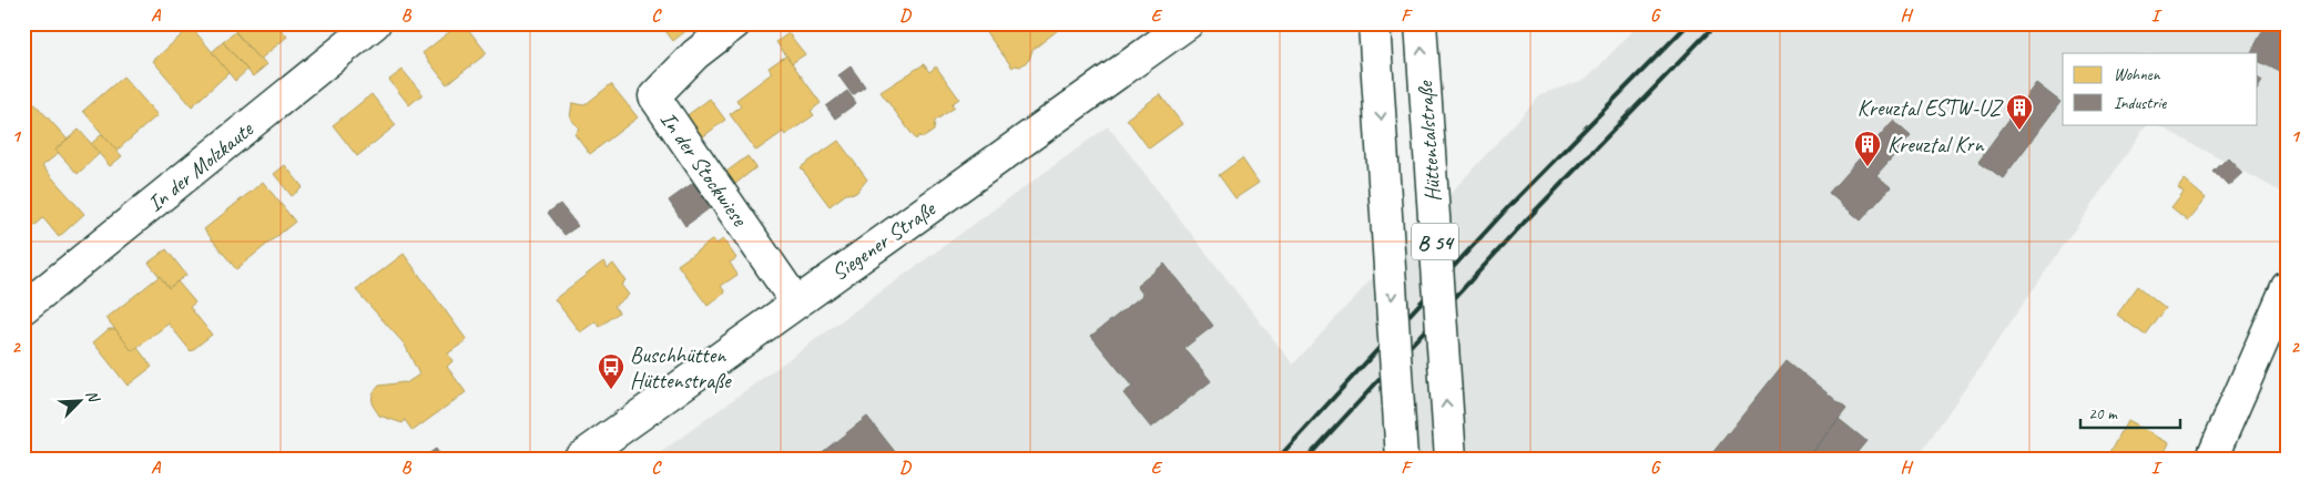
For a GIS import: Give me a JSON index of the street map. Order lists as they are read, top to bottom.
{
  "streets": {
    "main road": [
      "Hüttentalstraße",
      "In der Molzkaute",
      "In der Stockwiese",
      "Siegener Straße",
      "B 54"
    ]
  },
  "crossings": [
    ["In der Stockwiese", "Siegener Straße"]
  ],
  "places": {
    "building": ["Kreuztal ESTW-UZ", "Kreuztal Krn"],
    "bus stop": ["Buschhütten Hüttenstraße"]
  },
  "legend": ["Wohnen", "Industrie"],
  "scale_bar": "20 m",
  "north": "top right",
  "grid": {
    "columns": [
      "A",
      "B",
      "C",
      "D",
      "E",
      "F",
      "G",
      "H",
      "I"
    ],
    "rows": ["1", "2"]
  }
}
